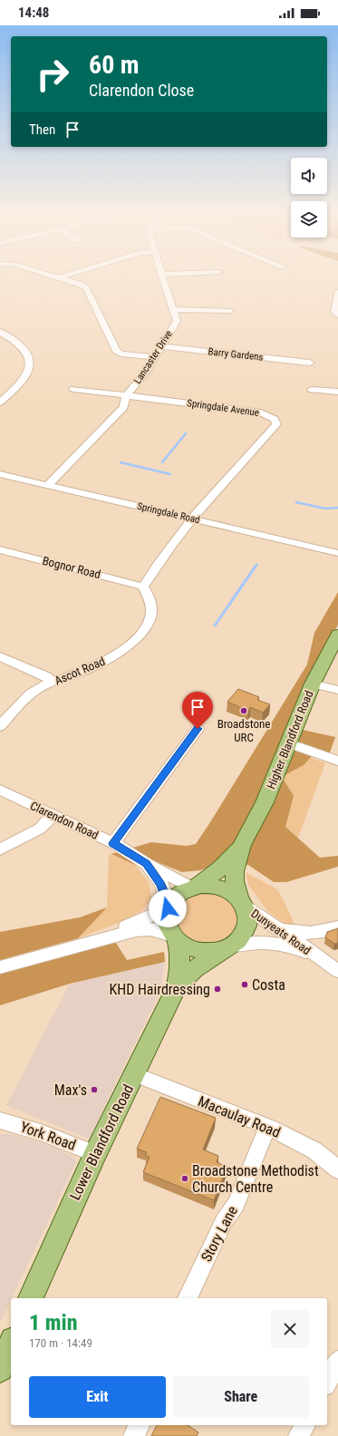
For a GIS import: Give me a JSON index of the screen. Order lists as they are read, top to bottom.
{
  "streets": {
    "main road": ["Higher Blandford Road", "Lower Blandford Road"],
    "street": [
      "Barry Gardens",
      "Lancaster Drive",
      "Springdale Avenue",
      "Springdale Road",
      "Bognor Road",
      "Ascot Road",
      "Clarendon Road",
      "Dunyeats Road",
      "Macaulay Road",
      "York Road",
      "Story Lane"
    ]
  },
  "crossings": [
    ["Barry Gardens", "Lancaster Drive"],
    ["Lancaster Drive", "Springdale Avenue"],
    ["Springdale Avenue", "Springdale Road"],
    ["Bognor Road", "Ascot Road"],
    ["Higher Blandford Road", "Clarendon Road"],
    ["Higher Blandford Road", "Dunyeats Road"],
    ["Higher Blandford Road", "Lower Blandford Road"],
    ["Clarendon Road", "Dunyeats Road"],
    ["Clarendon Road", "Lower Blandford Road"],
    ["Dunyeats Road", "Lower Blandford Road"],
    ["Macaulay Road", "Lower Blandford Road"],
    ["Macaulay Road", "Story Lane"],
    ["York Road", "Lower Blandford Road"]
  ],
  "places": [
    "Broadstone URC",
    "Costa",
    "KHD Hairdressing",
    "Max's",
    "Broadstone Methodist Church Centre"
  ],
  "page": {
    "status": "14:48",
    "turn": ["60 m", "Clarendon Close"],
    "then": "Then",
    "heading": ["1 min", "170 m · 14:49"],
    "buttons": ["Exit", "Share"]
  }
}
